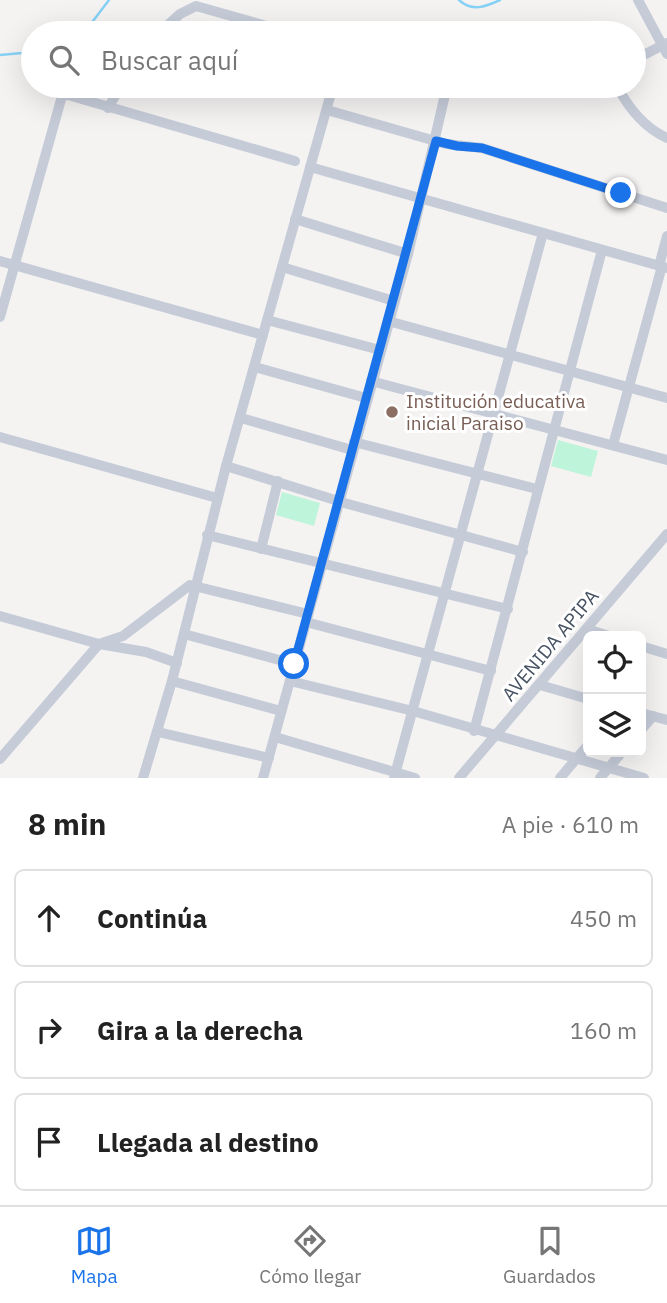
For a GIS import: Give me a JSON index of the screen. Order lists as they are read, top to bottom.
{
  "streets": {
    "street": ["AVENIDA APIPA"]
  },
  "places": ["Institución educativa inicial Paraiso"],
  "page": {
    "search": "Buscar aquí",
    "heading": ["8 min", "A pie · 610 m"],
    "list": [
      ["Continúa", "450 m"],
      ["Gira a la derecha", "160 m"],
      "Llegada al destino"
    ],
    "nav": ["Mapa", "Cómo llegar", "Guardados"]
  }
}
